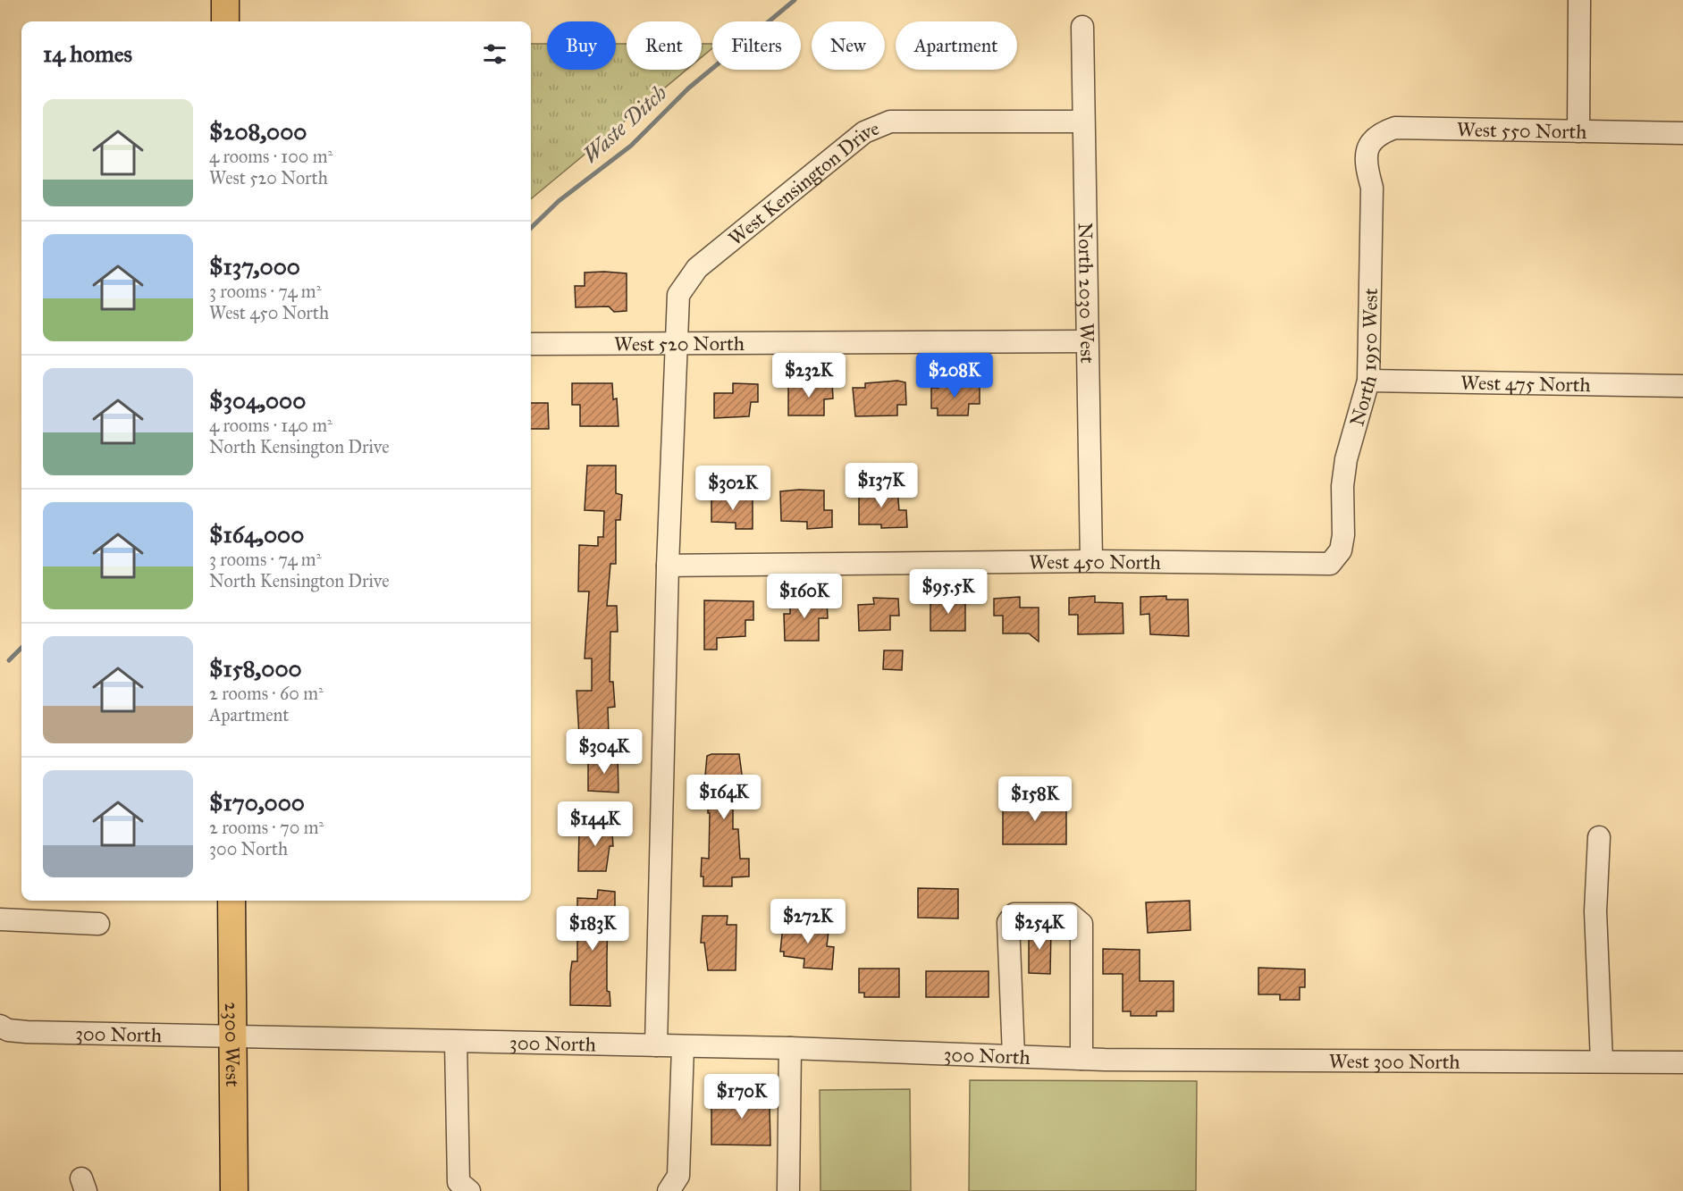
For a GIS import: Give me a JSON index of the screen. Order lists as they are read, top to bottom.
{
  "streets": {
    "main road": ["2300 West"],
    "street": [
      "West 550 North",
      "West Kensington Drive",
      "North 2030 West",
      "West 520 North",
      "North 1950 West",
      "West 475 North",
      "West 450 North",
      "300 North",
      "West 300 North"
    ]
  },
  "crossings": [
    ["West 550 North", "North 1950 West"],
    ["West Kensington Drive", "North 2030 West"],
    ["West Kensington Drive", "West 520 North"],
    ["North 2030 West", "West 520 North"],
    ["North 2030 West", "West 450 North"],
    ["North 1950 West", "West 475 North"],
    ["North 1950 West", "West 450 North"],
    ["300 North", "2300 West"],
    ["300 North", "West 300 North"]
  ],
  "water": ["Waste Ditch"],
  "page": {
    "chip": [
      "Buy",
      "Rent",
      "Filters",
      "New",
      "Apartment"
    ],
    "heading": "14 homes",
    "list": [
      {
        "name": "$208,000",
        "note": "4 rooms · 100 m² · West 520 North"
      },
      {
        "name": "$137,000",
        "note": "3 rooms · 74 m² · West 450 North"
      },
      {
        "name": "$304,000",
        "note": "4 rooms · 140 m² · North Kensington Drive"
      },
      {
        "name": "$164,000",
        "note": "3 rooms · 74 m² · North Kensington Drive"
      },
      {
        "name": "$158,000",
        "note": "2 rooms · 60 m² · Apartment"
      },
      {
        "name": "$170,000",
        "note": "2 rooms · 70 m² · 300 North"
      }
    ],
    "price": [
      "$232K",
      "$208K",
      "$137K",
      "$302K",
      "$95.5K",
      "$160K",
      "$304K",
      "$164K",
      "$158K",
      "$144K",
      "$272K",
      "$254K",
      "$183K",
      "$170K"
    ]
  }
}
